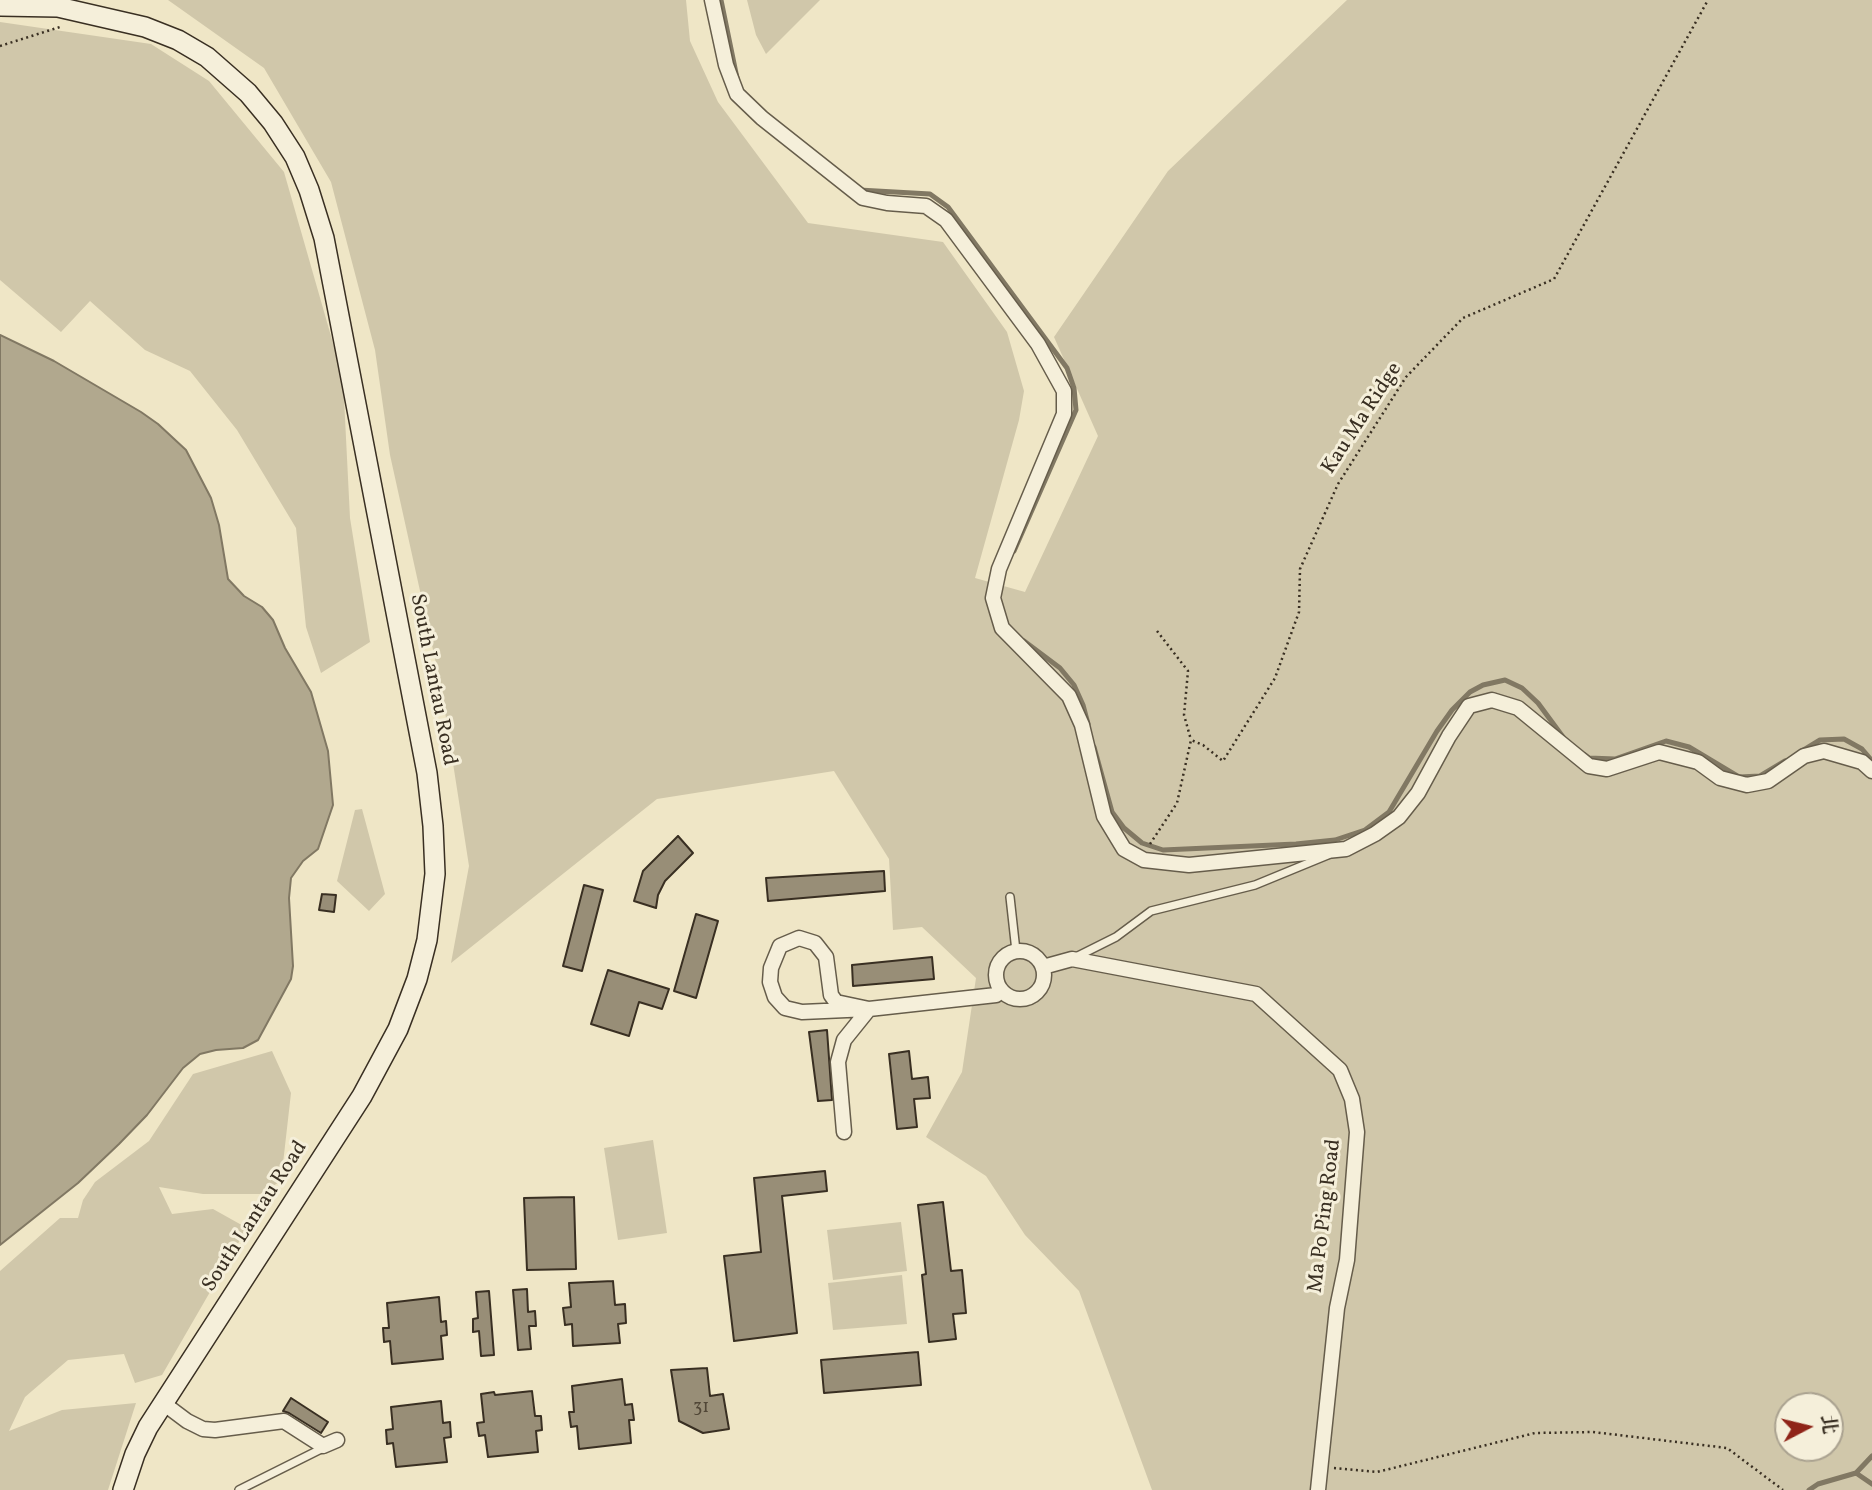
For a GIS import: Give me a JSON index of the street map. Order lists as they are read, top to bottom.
{
  "streets": {
    "main road": ["South Lantau Road"],
    "street": ["Ma Po Ping Road"],
    "path": ["Kau Ma Ridge"]
  },
  "house_numbers": ["31"],
  "north": "right"
}
